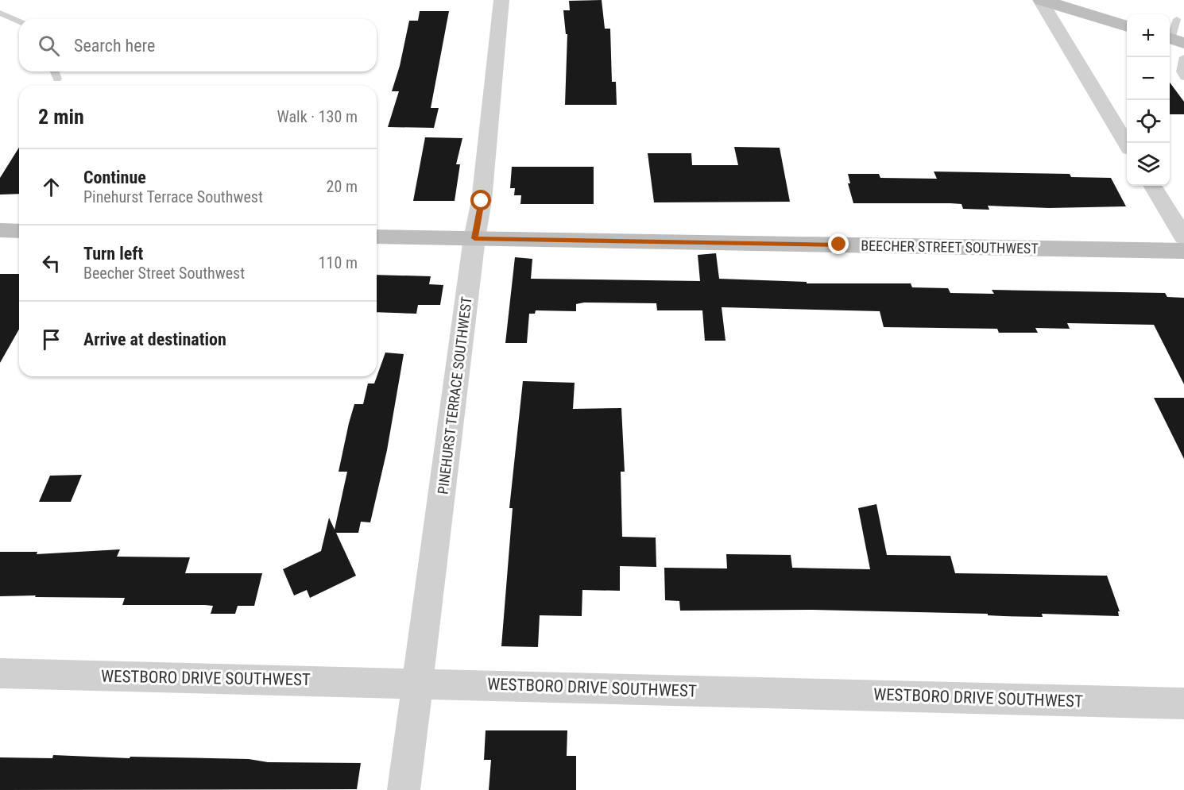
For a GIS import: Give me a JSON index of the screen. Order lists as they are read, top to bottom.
{
  "streets": {
    "street": ["BEECHER STREET SOUTHWEST", "PINEHURST TERRACE SOUTHWEST", "WESTBORO DRIVE SOUTHWEST"]
  },
  "crossings": [
    ["BEECHER STREET SOUTHWEST", "PINEHURST TERRACE SOUTHWEST"],
    ["PINEHURST TERRACE SOUTHWEST", "WESTBORO DRIVE SOUTHWEST"]
  ],
  "page": {
    "map_buttons": ["+", "−"],
    "search": "Search here",
    "heading": ["2 min", "Walk · 130 m"],
    "list": [
      ["Continue", "Pinehurst Terrace Southwest", "20 m"],
      ["Turn left", "Beecher Street Southwest", "110 m"],
      "Arrive at destination"
    ]
  }
}
